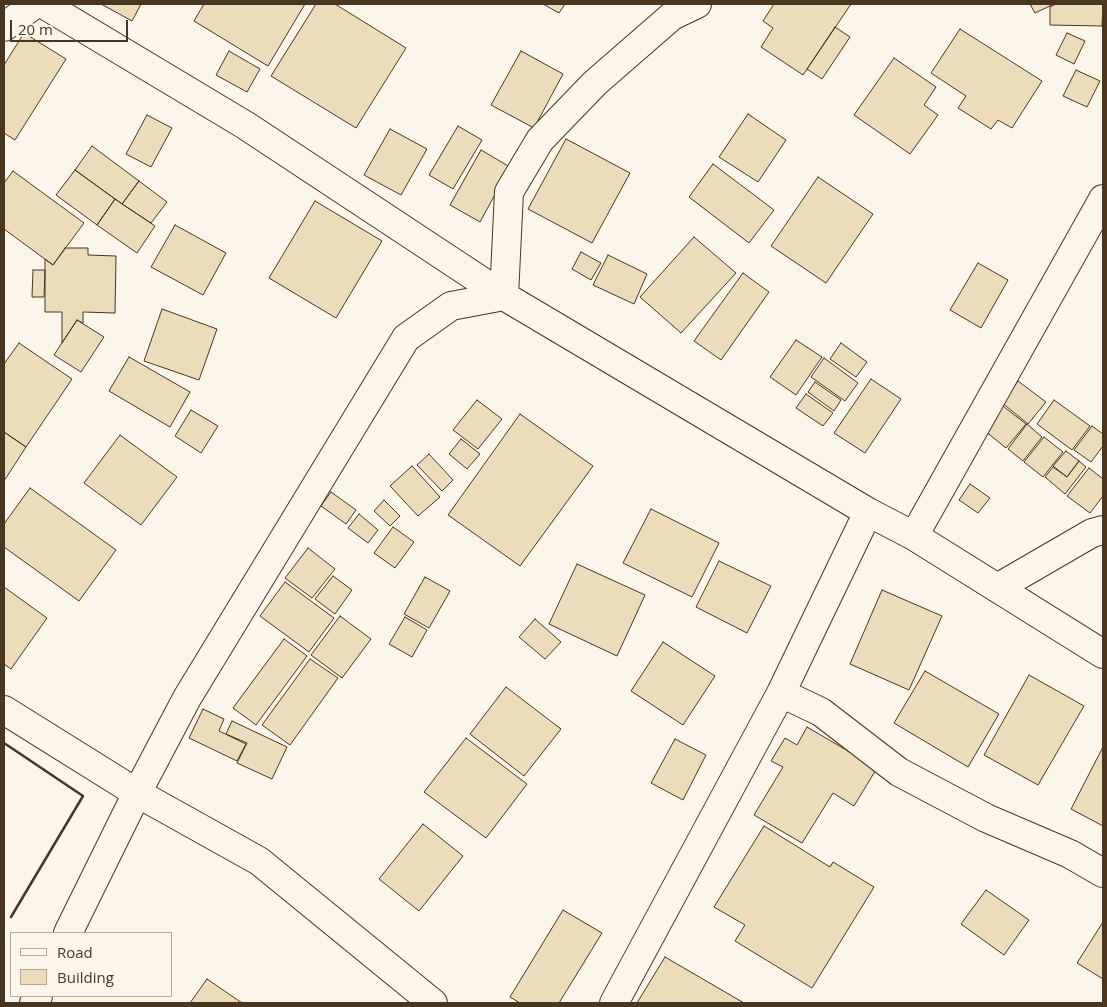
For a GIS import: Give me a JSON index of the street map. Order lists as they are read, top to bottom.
{
  "legend": ["Road", "Building"],
  "scale_bar": "20 m"
}
